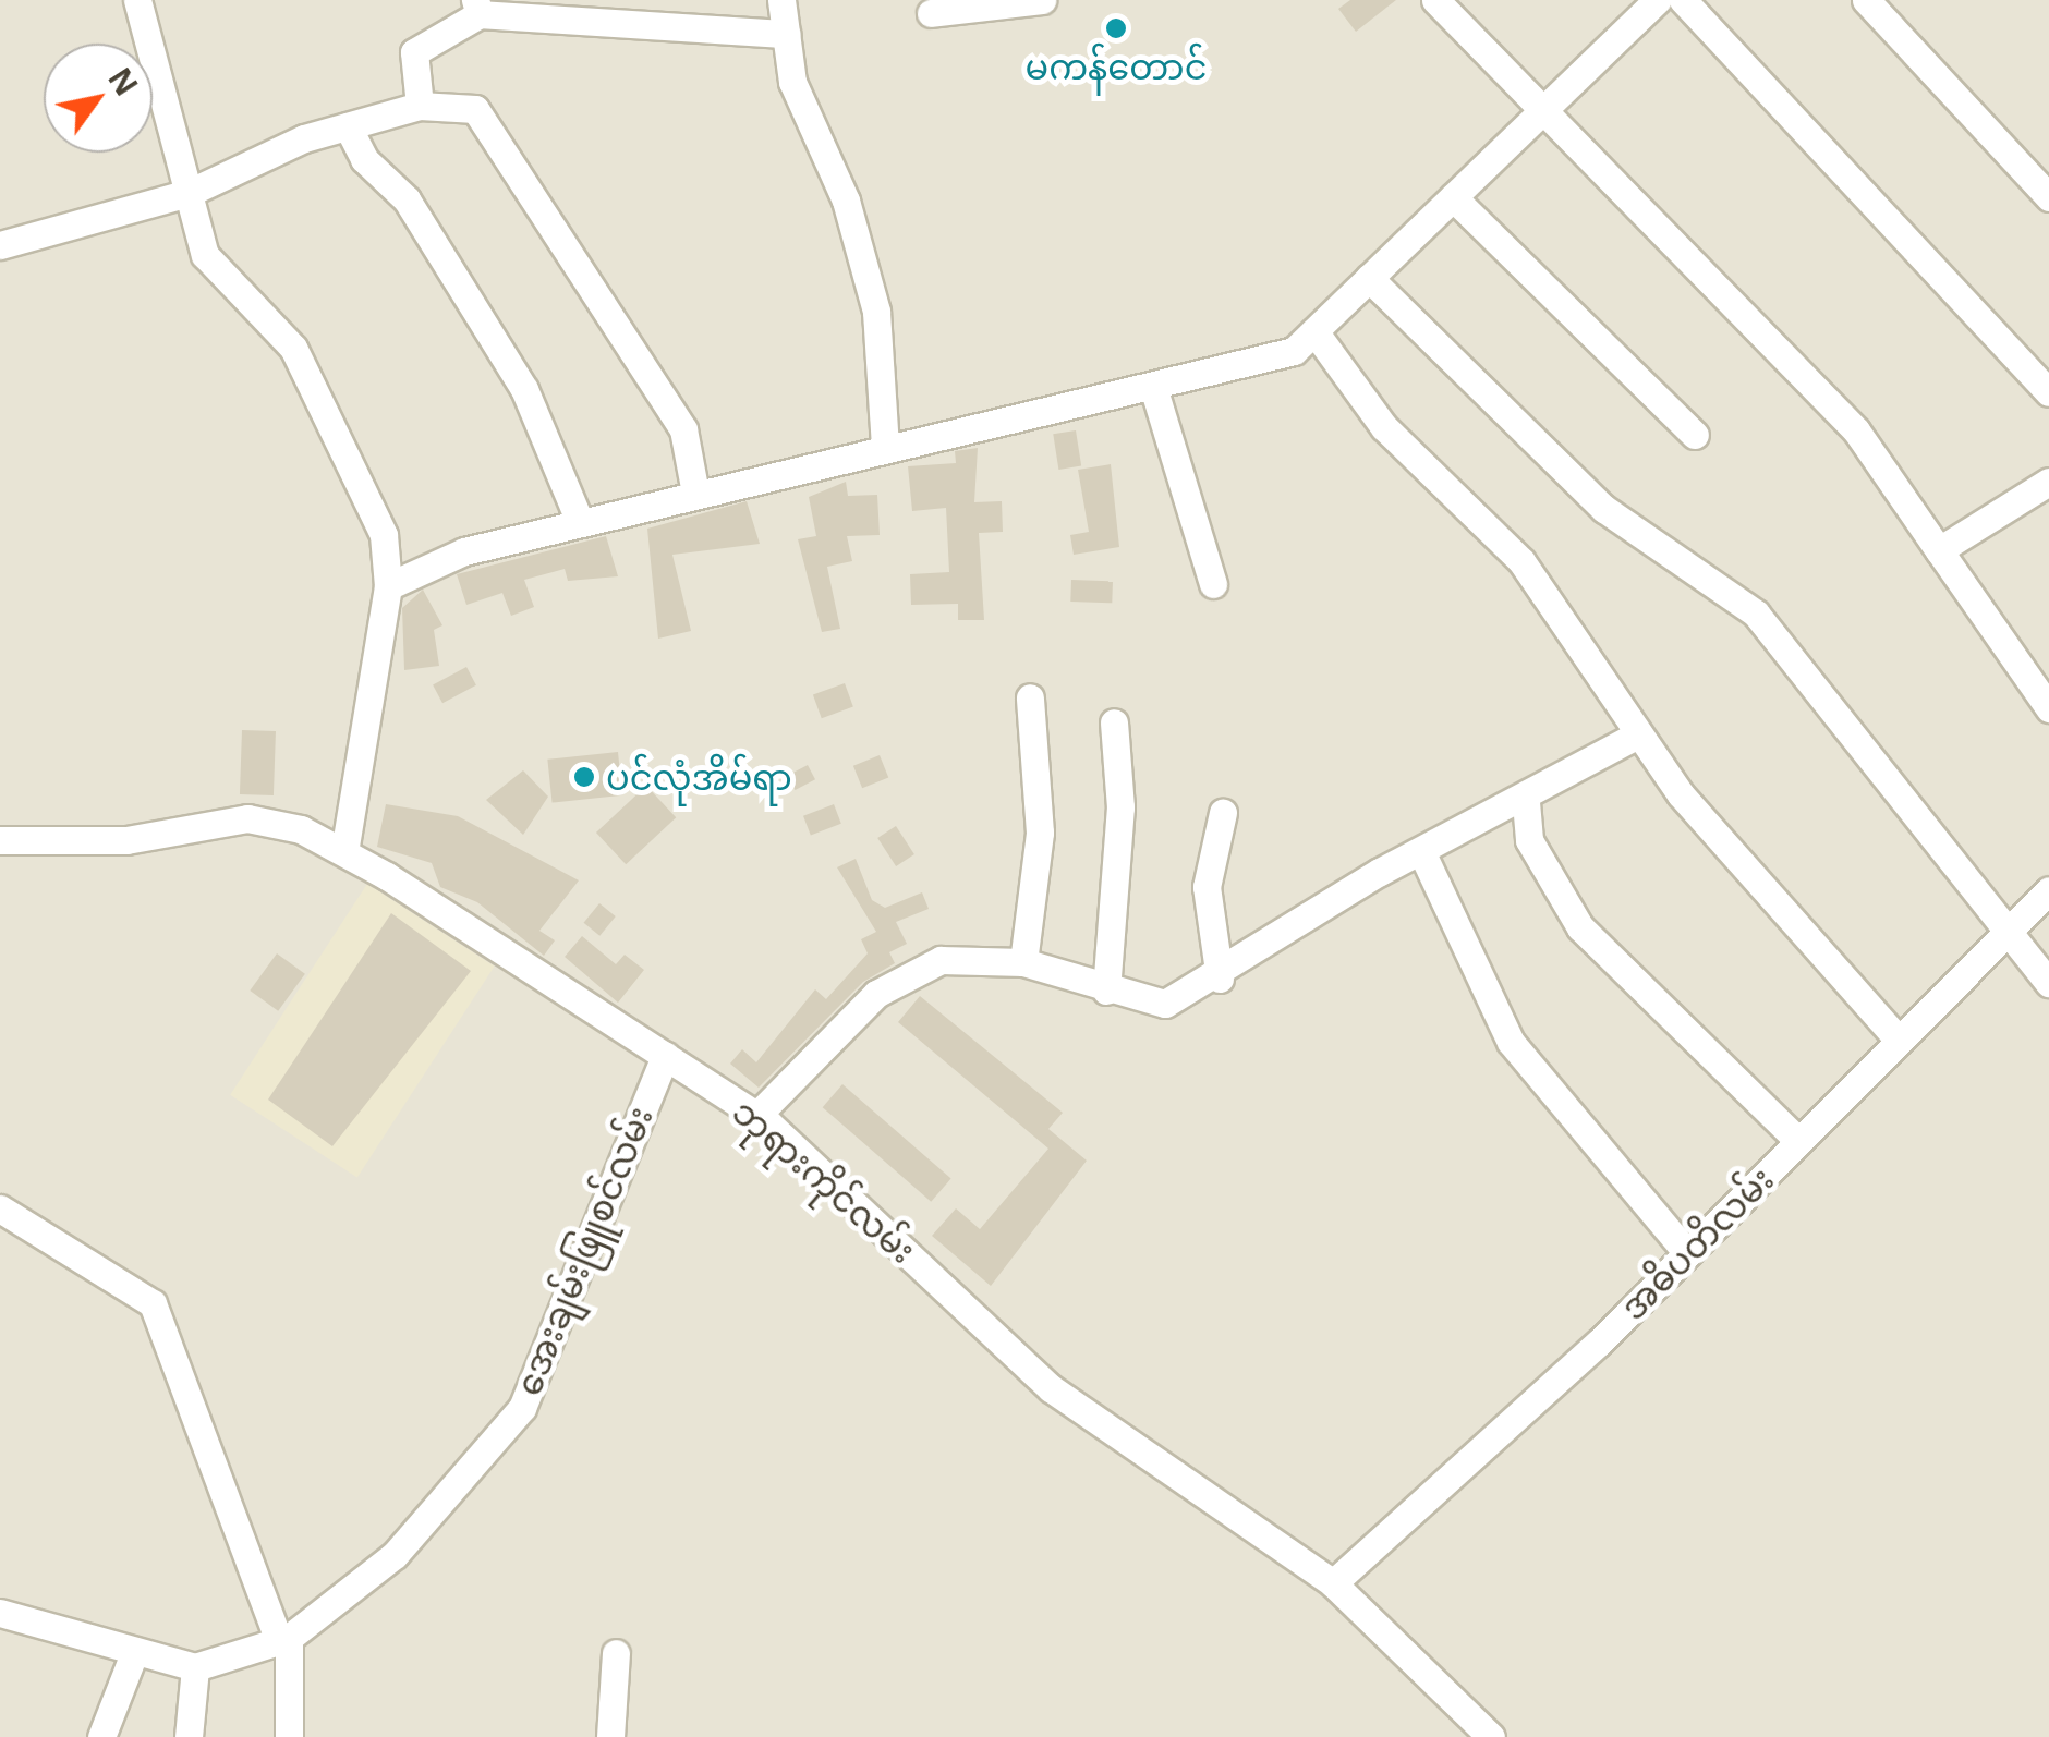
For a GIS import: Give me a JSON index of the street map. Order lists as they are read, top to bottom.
{
  "streets": {
    "street": ["ဘုရားကိုင်လမ်း", "အဓိပတိလမ်း", "အေးချမ်းဖြူစင်လမ်း"]
  },
  "crossings": [
    ["ဘုရားကိုင်လမ်း", "အဓိပတိလမ်း"],
    ["ဘုရားကိုင်လမ်း", "အေးချမ်းဖြူစင်လမ်း"]
  ],
  "places": ["မကန်တောင်", "ပင်လုံအိမ်ရာ"],
  "north": "top right"
}
